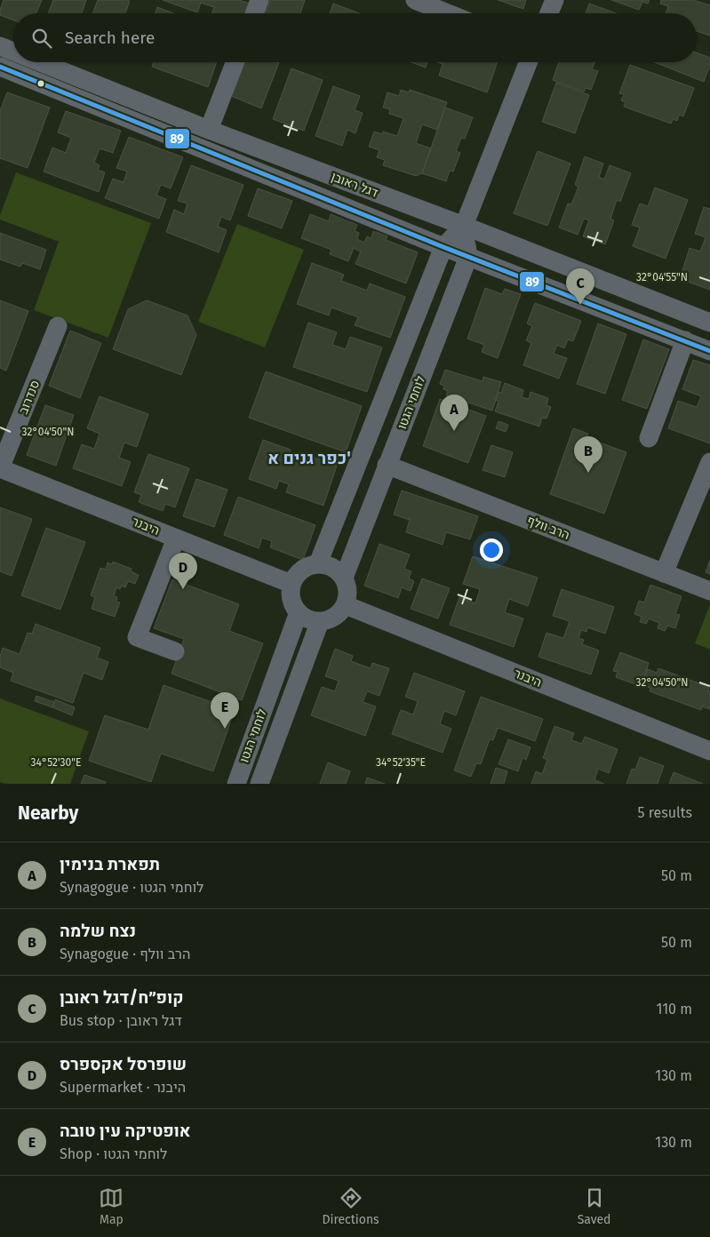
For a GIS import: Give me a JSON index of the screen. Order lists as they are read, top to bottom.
{
  "streets": {
    "street": [
      "דגל ראובן",
      "סנדרוב",
      "לוחמי הגטו",
      "היבנר",
      "הרב וולף"
    ]
  },
  "crossings": [
    ["דגל ראובן", "לוחמי הגטו"],
    ["סנדרוב", "היבנר"],
    ["לוחמי הגטו", "היבנר"],
    ["לוחמי הגטו", "הרב וולף"]
  ],
  "districts": ["כפר גנים א'"],
  "lines": ["transit line 89"],
  "page": {
    "search": "Search here",
    "pins": [
      "C",
      "A",
      "B",
      "D",
      "E"
    ],
    "heading": ["Nearby", "5 results"],
    "list": [
      {
        "mark": "A",
        "name": "תפארת בנימין",
        "note": "Synagogue · לוחמי הגטו",
        "value": "50 m"
      },
      {
        "mark": "B",
        "name": "נצח שלמה",
        "note": "Synagogue · הרב וולף",
        "value": "50 m"
      },
      {
        "mark": "C",
        "name": "קופ״ח/דגל ראובן",
        "note": "Bus stop · דגל ראובן",
        "value": "110 m"
      },
      {
        "mark": "D",
        "name": "שופרסל אקספרס",
        "note": "Supermarket · היבנר",
        "value": "130 m"
      },
      {
        "mark": "E",
        "name": "אופטיקה עין טובה",
        "note": "Shop · לוחמי הגטו",
        "value": "130 m"
      }
    ],
    "nav": ["Map", "Directions", "Saved"]
  },
  "coordinates": [
    "32°04'55\"N",
    "32°04'50\"N",
    "34°52'30\"E",
    "34°52'35\"E"
  ]
}
